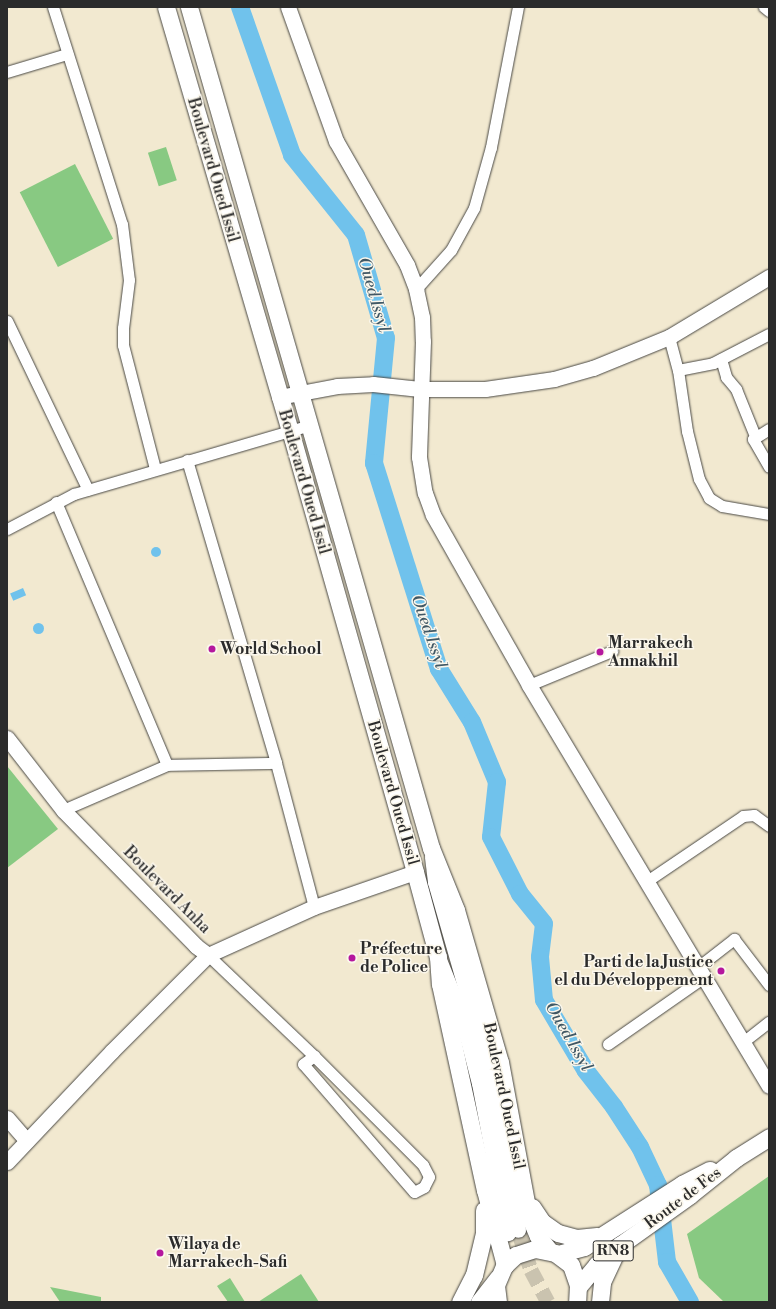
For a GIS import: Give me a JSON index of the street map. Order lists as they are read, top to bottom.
{
  "streets": {
    "main road": ["Boulevard Oued Issil", "Route de Fes", "RN8"],
    "street": ["Boulevard Anha"]
  },
  "crossings": [
    ["Boulevard Oued Issil", "Route de Fes"],
    ["Boulevard Oued Issil", "RN8"],
    ["Route de Fes", "RN8"]
  ],
  "water": ["Oued Issyl"],
  "places": [
    "World School",
    "Marrakech Annakhil",
    "Préfecture de Police",
    "Parti de la Justice el du Développement",
    "Wilaya de Marrakech-Safi"
  ]
}
